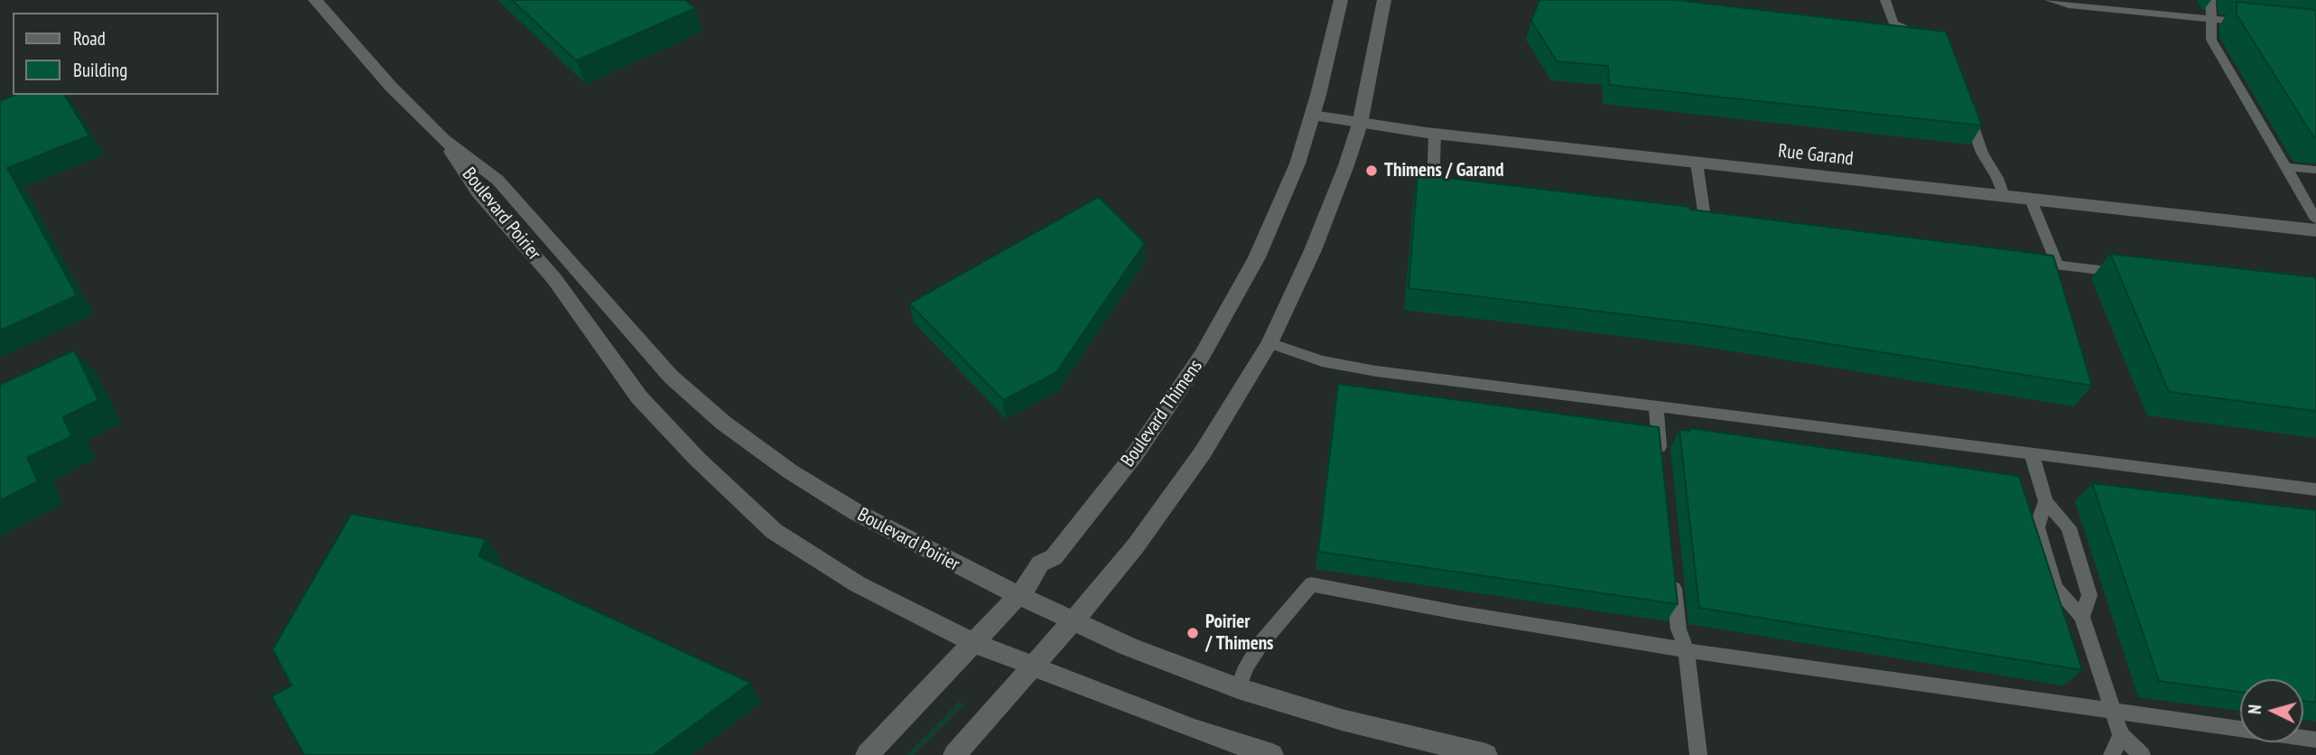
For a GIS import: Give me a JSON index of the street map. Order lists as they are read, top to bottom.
{
  "streets": {
    "street": ["Rue Garand", "Boulevard Poirier", "Boulevard Thimens"]
  },
  "crossings": [
    ["Rue Garand", "Boulevard Thimens"],
    ["Boulevard Poirier", "Boulevard Thimens"]
  ],
  "places": ["Thimens / Garand", "Poirier / Thimens"],
  "legend": ["Road", "Building"],
  "north": "left"
}
